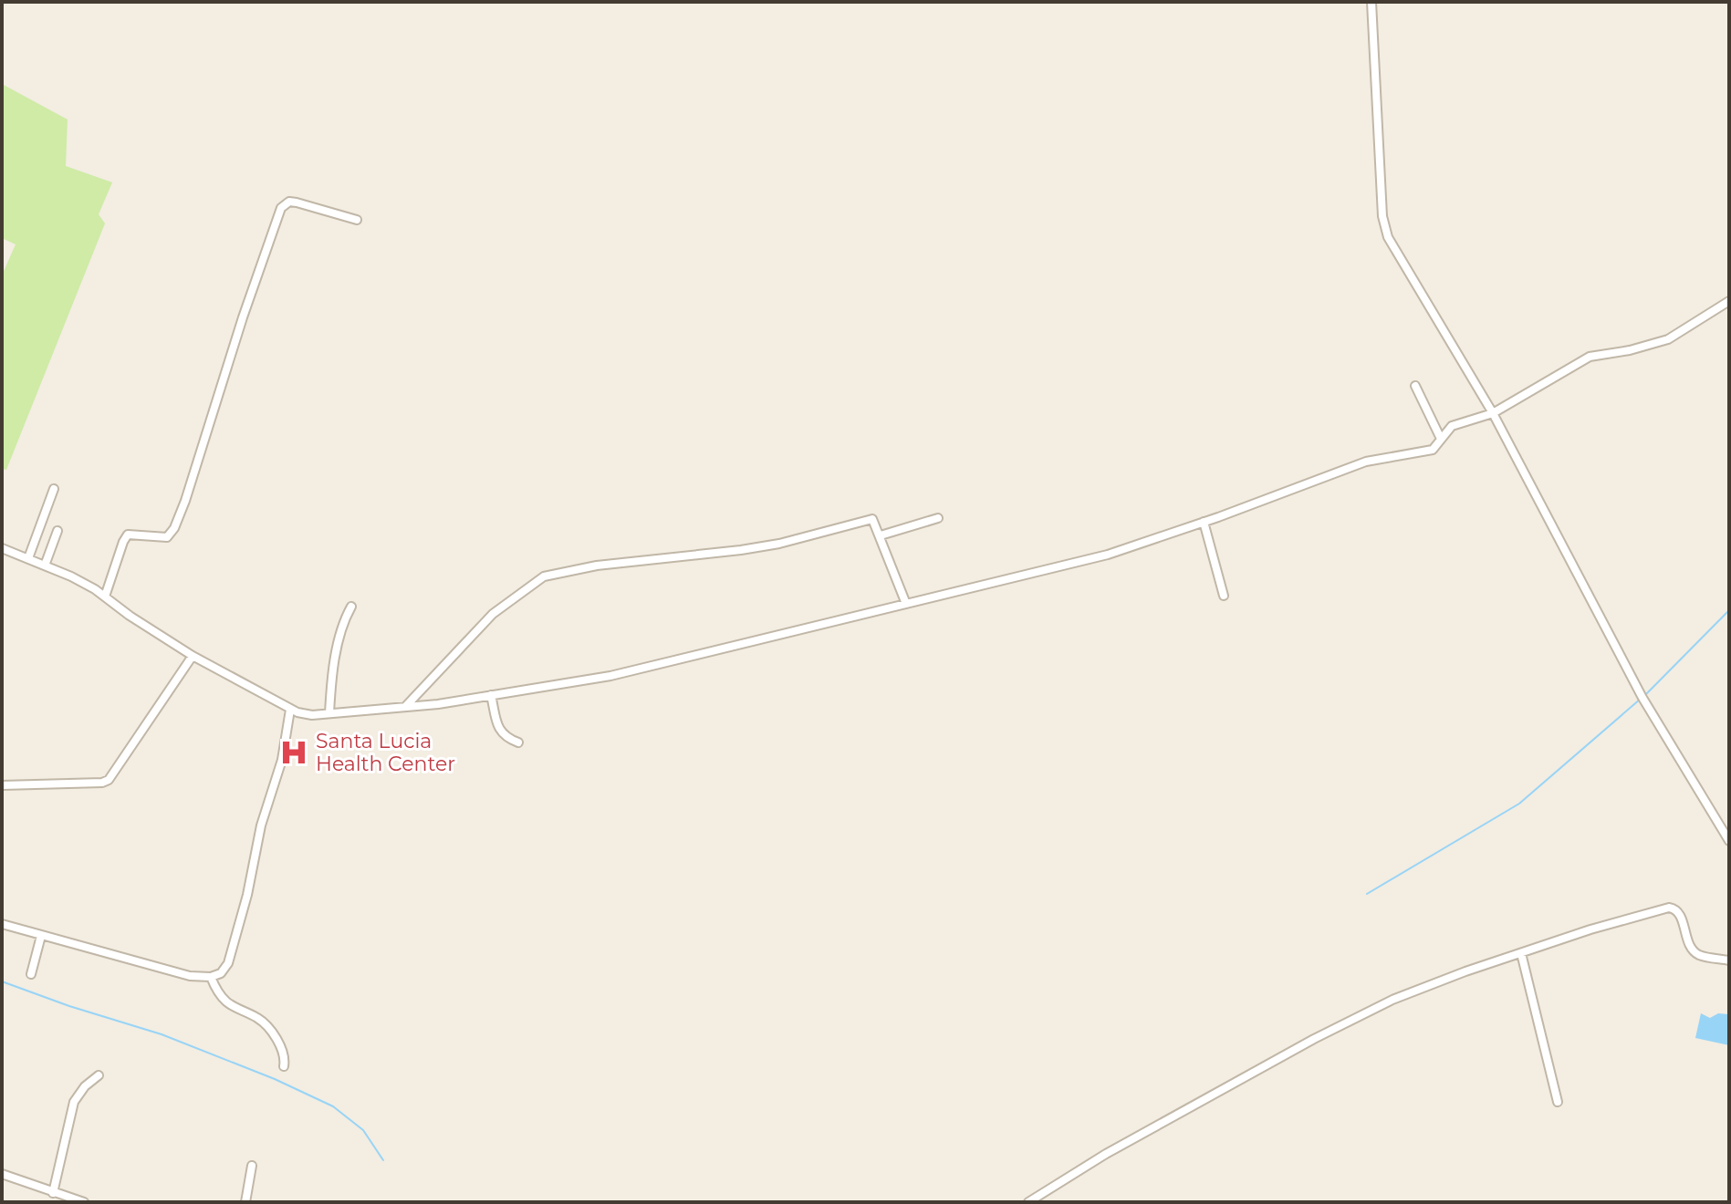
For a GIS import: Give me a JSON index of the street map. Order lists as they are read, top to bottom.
{
  "places": {
    "hospital": ["Santa Lucia Health Center"]
  }
}
